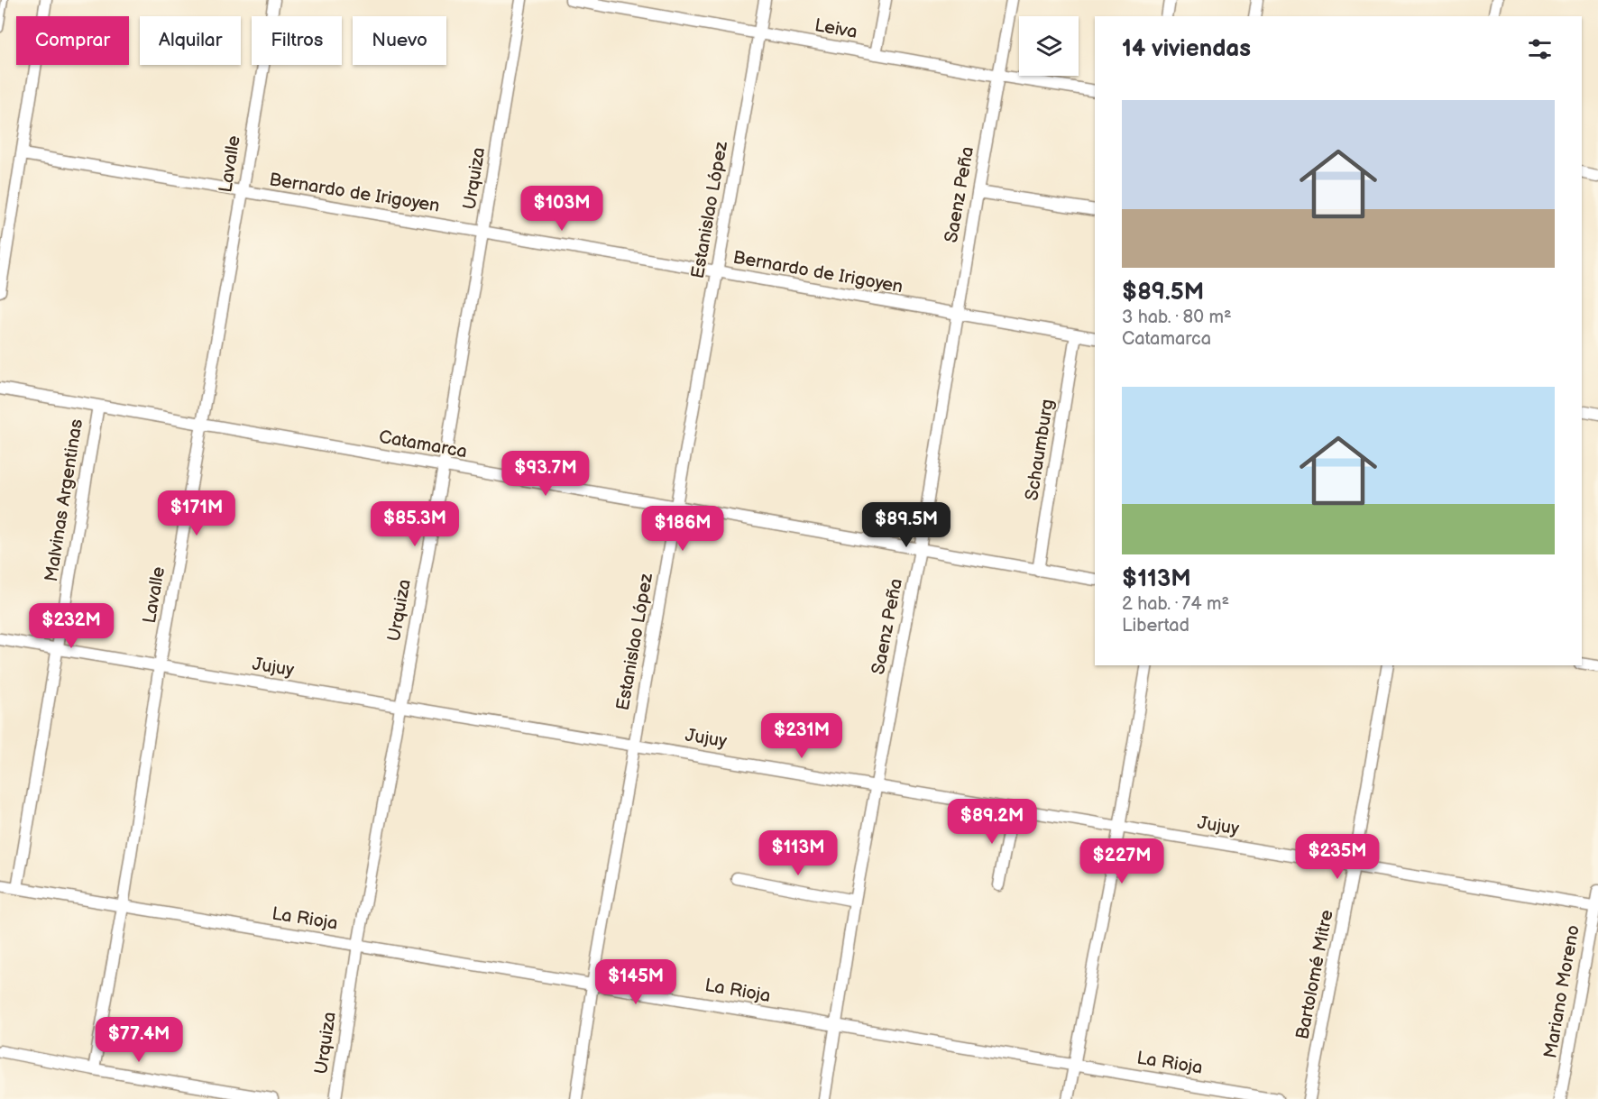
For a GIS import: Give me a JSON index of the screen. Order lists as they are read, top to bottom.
{
  "streets": {
    "street": [
      "Leiva",
      "Lavalle",
      "Urquiza",
      "Bernardo de Irigoyen",
      "Saenz Peña",
      "Estanislao López",
      "Catamarca",
      "Schaumburg",
      "Malvinas Argentinas",
      "Jujuy",
      "La Rioja",
      "Bartolomé Mitre",
      "Mariano Moreno"
    ]
  },
  "crossings": [
    ["Leiva", "Saenz Peña"],
    ["Leiva", "Estanislao López"],
    ["Lavalle", "Bernardo de Irigoyen"],
    ["Lavalle", "Catamarca"],
    ["Lavalle", "Jujuy"],
    ["Lavalle", "La Rioja"],
    ["Urquiza", "Bernardo de Irigoyen"],
    ["Urquiza", "Catamarca"],
    ["Urquiza", "Jujuy"],
    ["Urquiza", "La Rioja"],
    ["Bernardo de Irigoyen", "Saenz Peña"],
    ["Bernardo de Irigoyen", "Estanislao López"],
    ["Bernardo de Irigoyen", "Schaumburg"],
    ["Saenz Peña", "Catamarca"],
    ["Saenz Peña", "Jujuy"],
    ["Saenz Peña", "La Rioja"],
    ["Estanislao López", "Catamarca"],
    ["Estanislao López", "Jujuy"],
    ["Estanislao López", "La Rioja"],
    ["Catamarca", "Schaumburg"],
    ["Catamarca", "Malvinas Argentinas"],
    ["Malvinas Argentinas", "Jujuy"],
    ["Malvinas Argentinas", "La Rioja"],
    ["Jujuy", "Bartolomé Mitre"],
    ["Jujuy", "Mariano Moreno"]
  ],
  "page": {
    "chip": [
      "Comprar",
      "Alquilar",
      "Filtros",
      "Nuevo"
    ],
    "heading": "14 viviendas",
    "list": [
      {
        "name": "$89.5M",
        "note": "3 hab. · 80 m² · Catamarca"
      },
      {
        "name": "$113M",
        "note": "2 hab. · 74 m² · Libertad"
      }
    ],
    "price": [
      "$103M",
      "$93.7M",
      "$171M",
      "$85.3M",
      "$89.5M",
      "$186M",
      "$232M",
      "$231M",
      "$89.2M",
      "$113M",
      "$235M",
      "$227M",
      "$145M",
      "$77.4M"
    ]
  }
}
